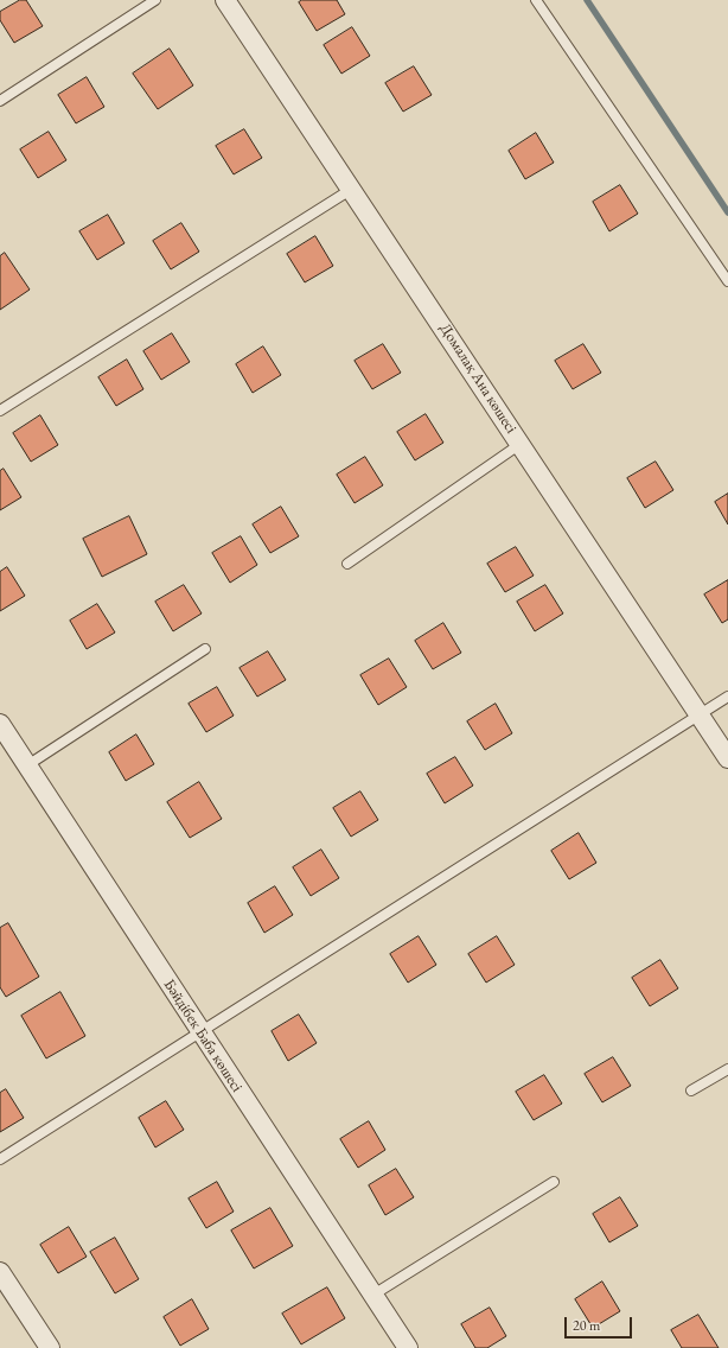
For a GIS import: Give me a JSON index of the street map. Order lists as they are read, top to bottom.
{
  "streets": {
    "street": ["Домалақ Ана көшесі", "Бәйдібек Баба көшесі"]
  },
  "scale_bar": "20 m"
}
